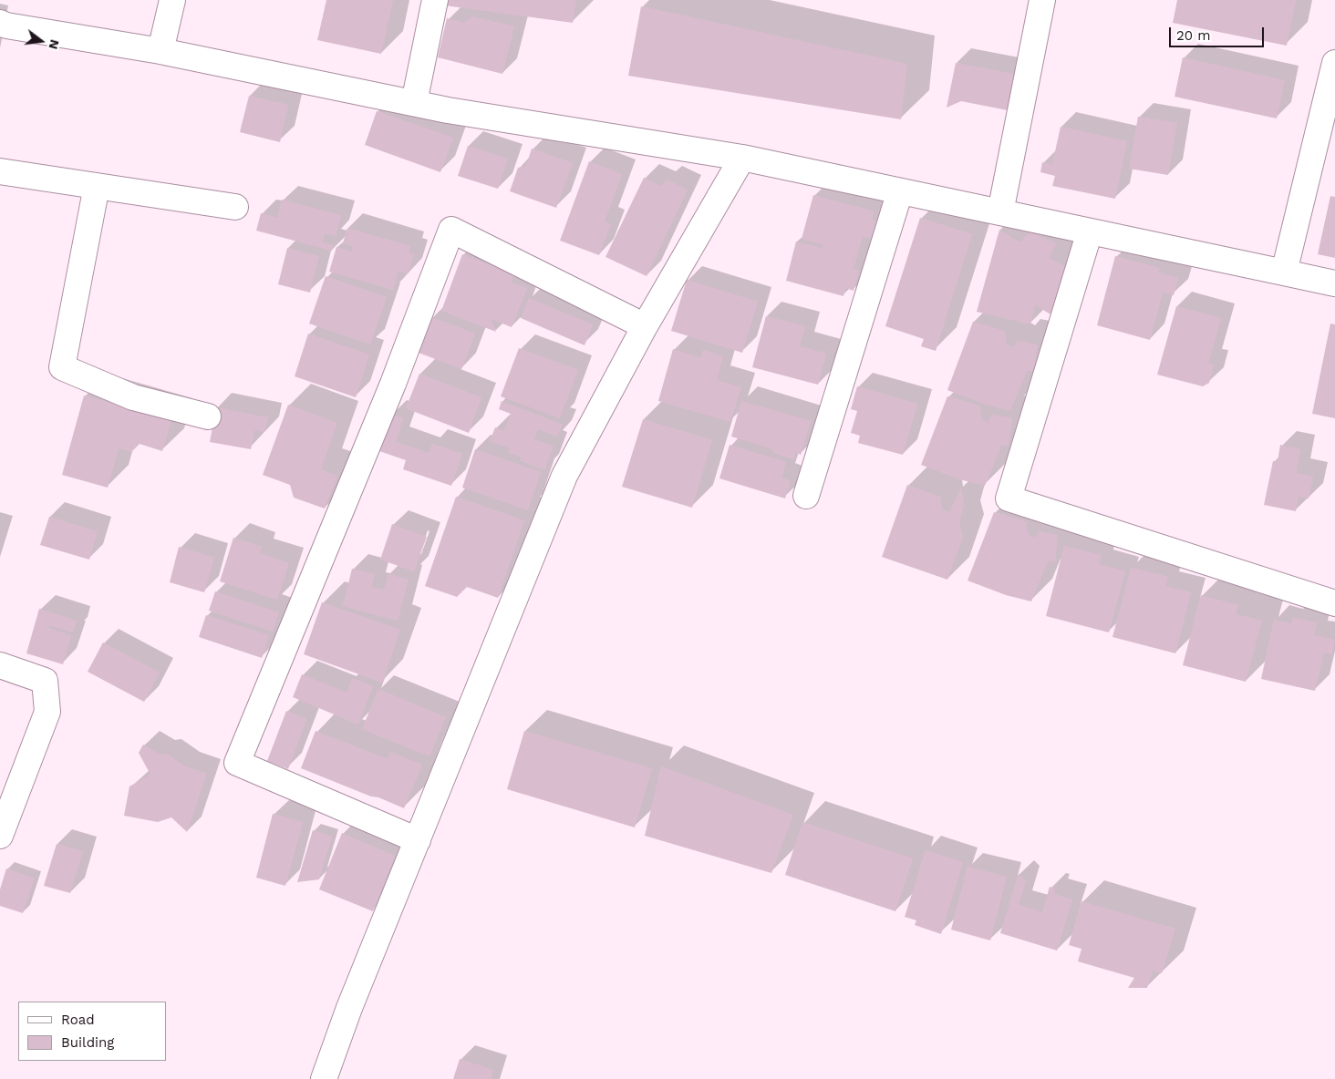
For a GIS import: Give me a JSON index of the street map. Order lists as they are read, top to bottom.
{
  "legend": ["Road", "Building"],
  "scale_bar": "20 m",
  "north": "right"
}
